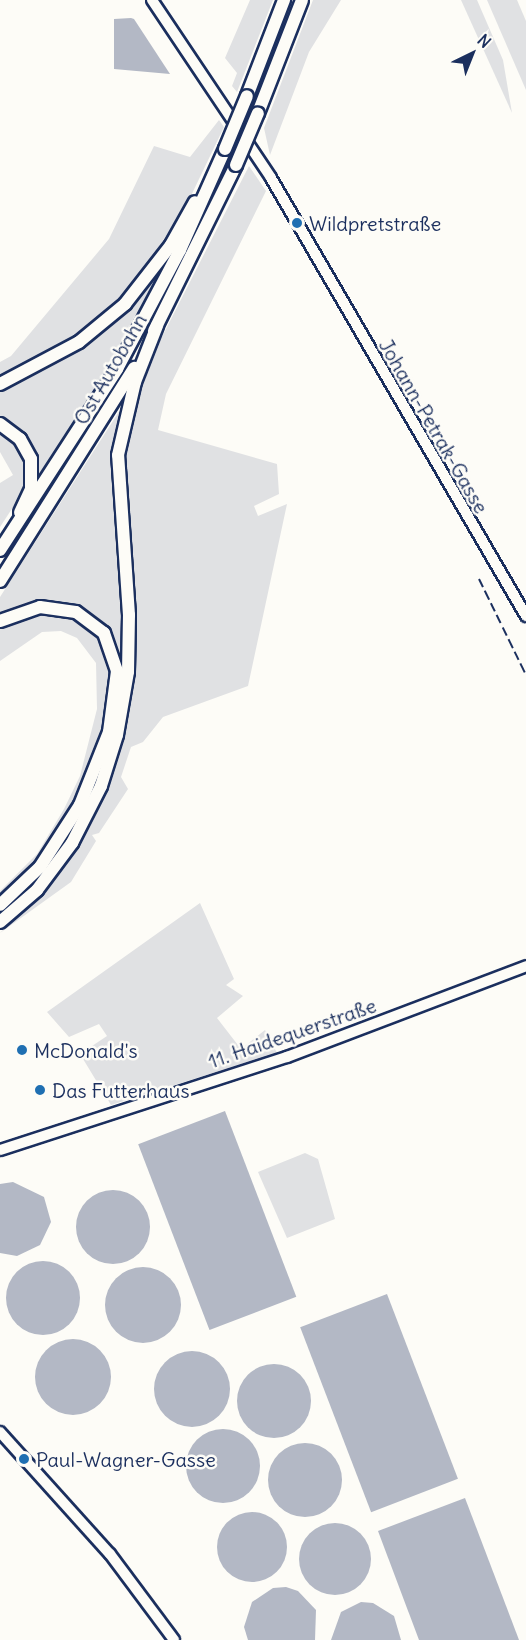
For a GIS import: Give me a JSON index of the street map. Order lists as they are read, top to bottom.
{
  "streets": {
    "highway": ["Ost Autobahn"],
    "main road": ["Johann-Petrak-Gasse", "11. Haidequerstraße"]
  },
  "places": [
    "Wildpretstraße",
    "McDonald's",
    "Das Futterhaus",
    "Paul-Wagner-Gasse"
  ],
  "north": "top right"
}
